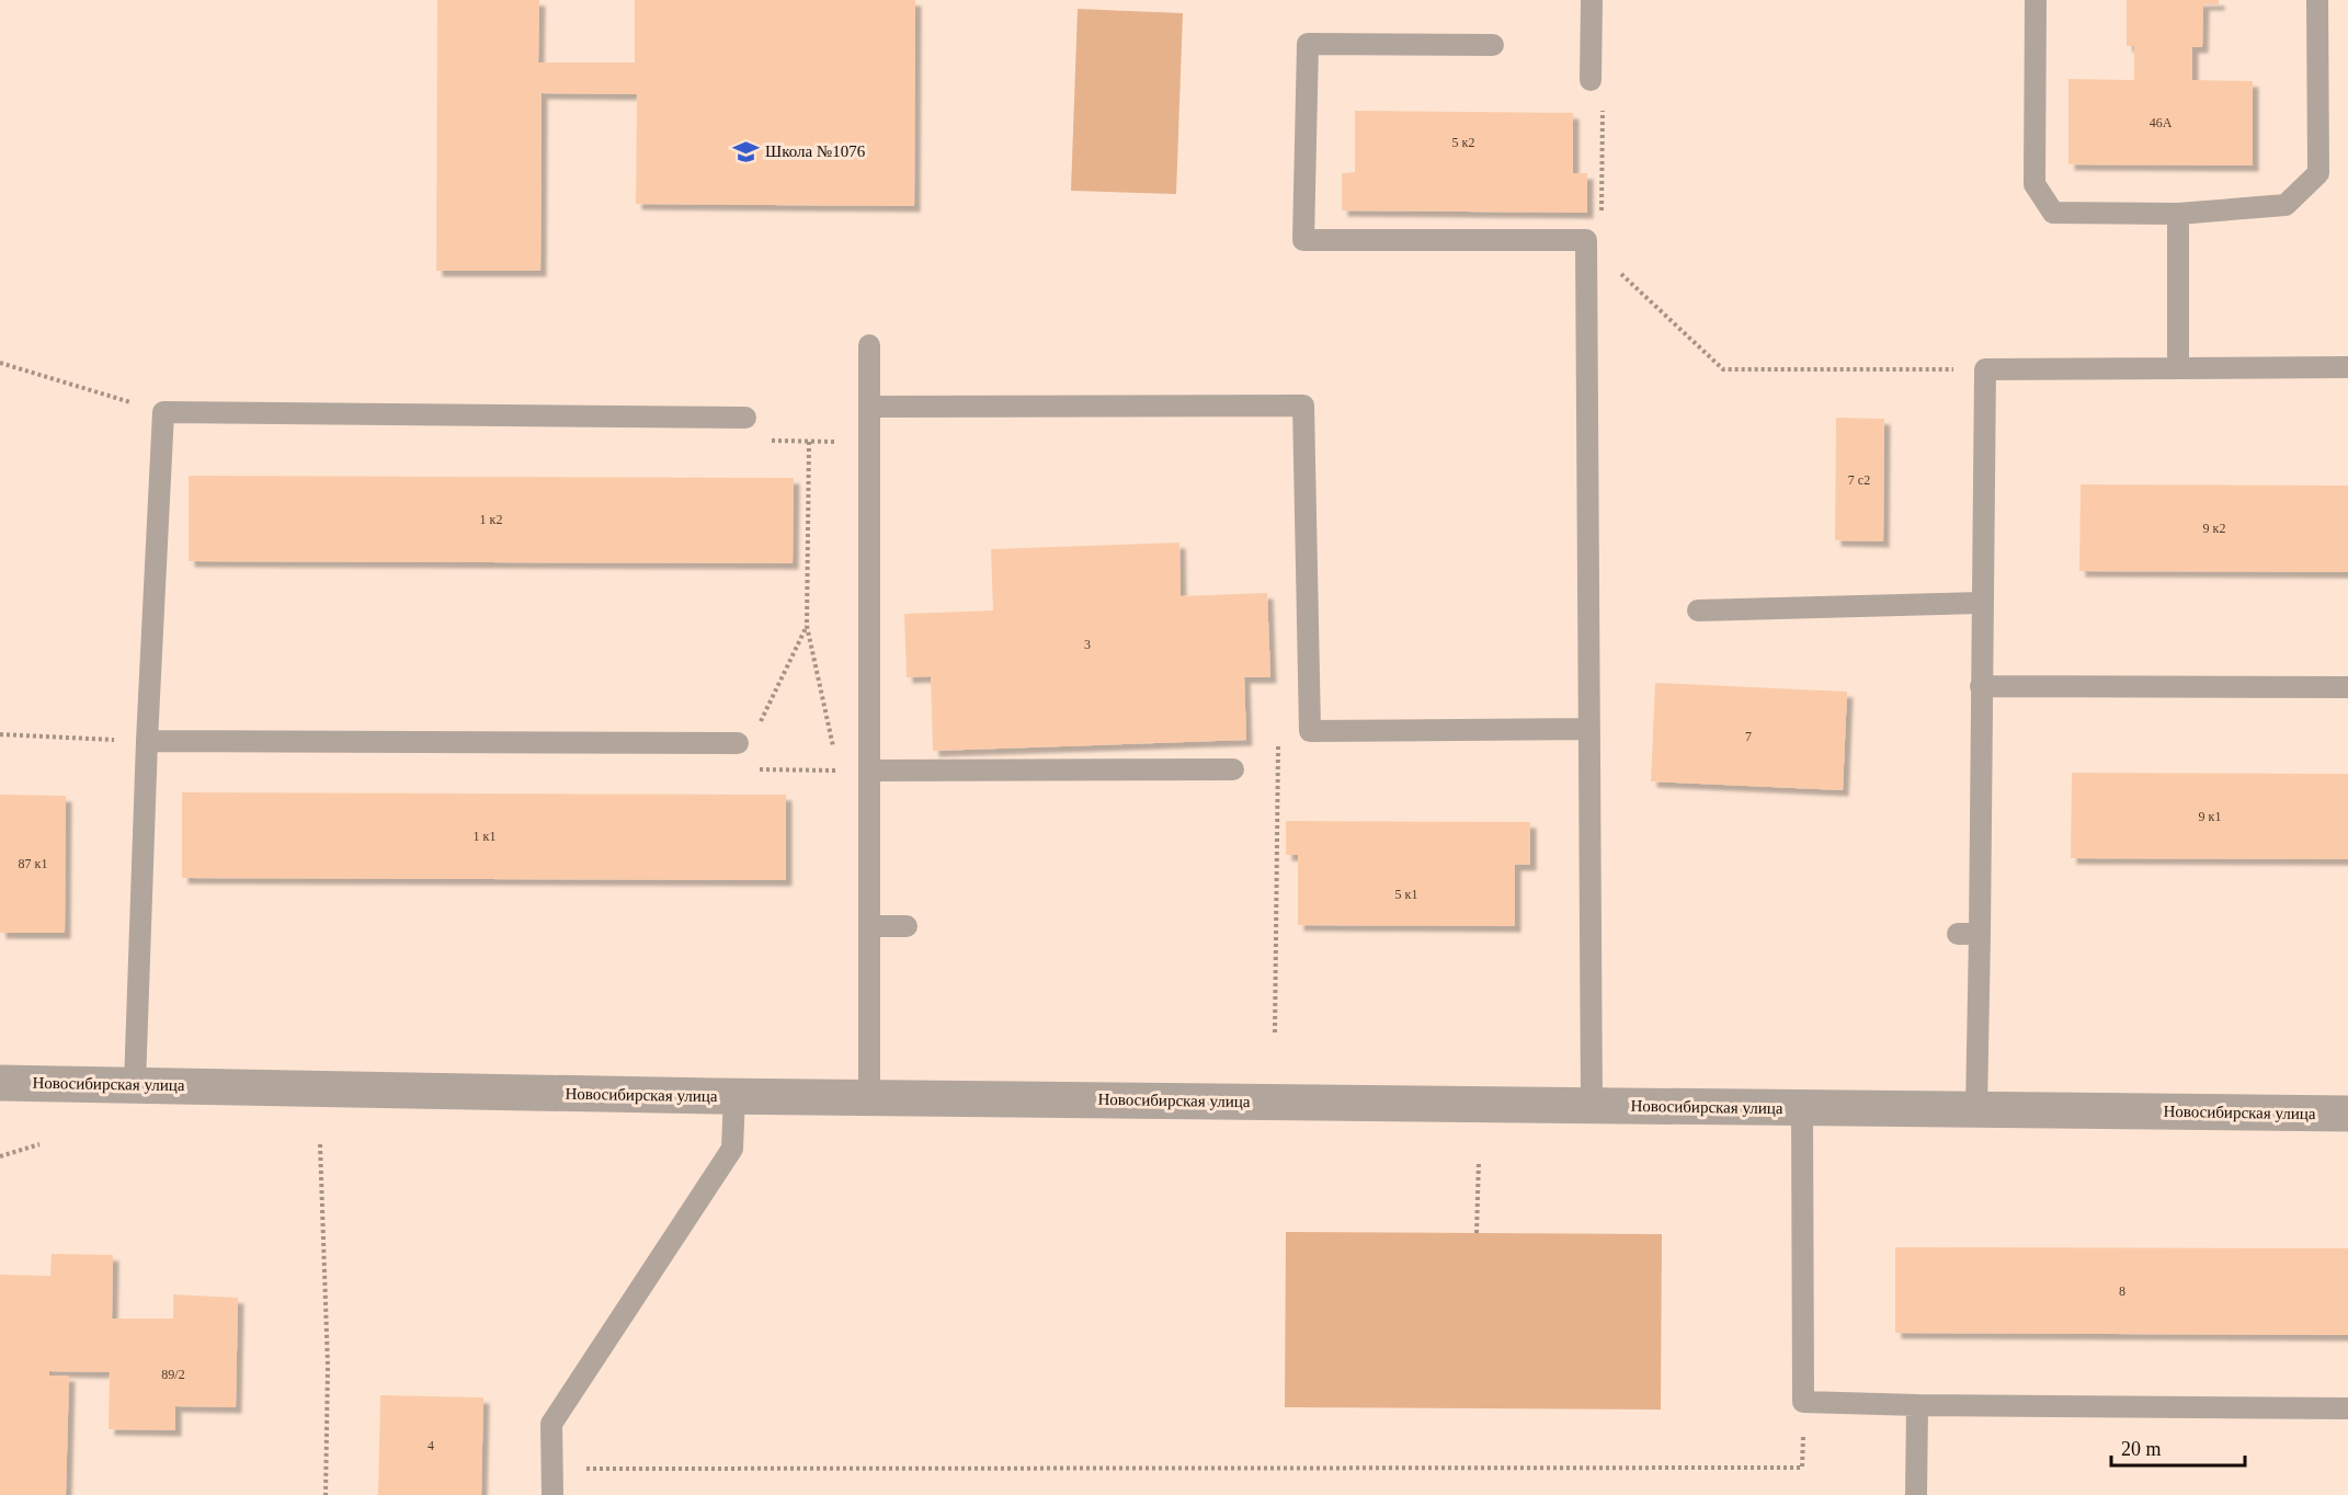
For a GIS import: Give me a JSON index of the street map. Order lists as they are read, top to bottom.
{
  "streets": {
    "street": ["Новосибирская улица"]
  },
  "places": {
    "school or university": ["Школа №1076"]
  },
  "house_numbers": [
    "46А",
    "5 к2",
    "7 c2",
    "1 к2",
    "9 к2",
    "3",
    "7",
    "9 к1",
    "1 к1",
    "87 к1",
    "5 к1",
    "8",
    "89/2",
    "4"
  ],
  "scale_bar": "20 m"
}
